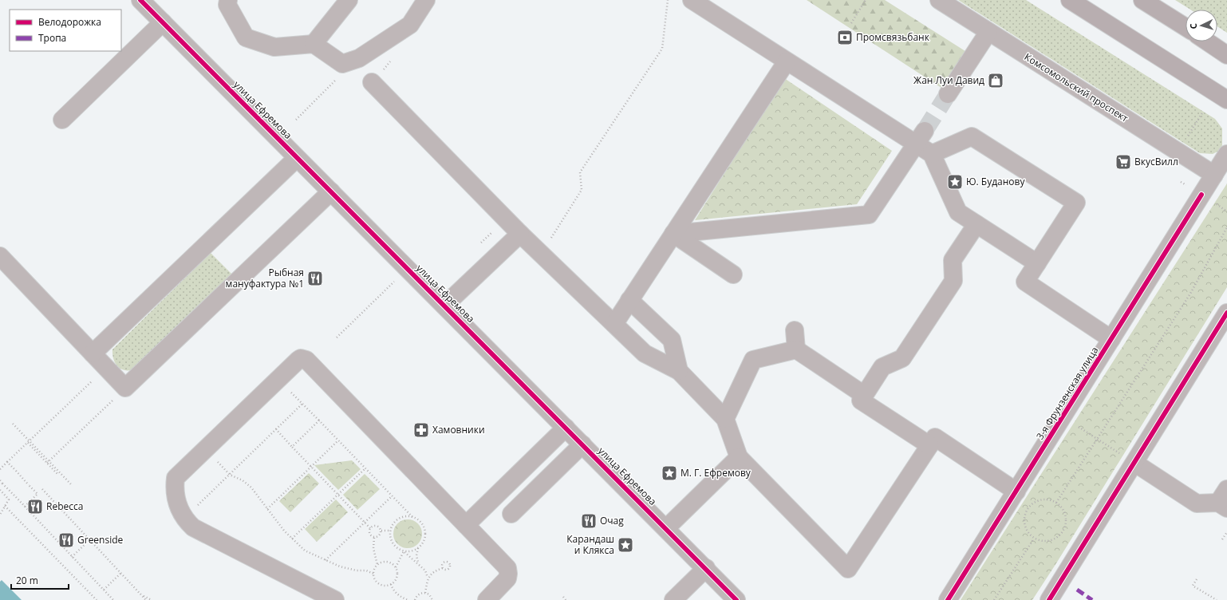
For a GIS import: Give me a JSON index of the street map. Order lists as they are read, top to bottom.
{
  "streets": {
    "street": ["Комсомольский проспект", "улица Ефремова", "3-я Фрунзенская улица"]
  },
  "crossings": [
    ["Комсомольский проспект", "3-я Фрунзенская улица"]
  ],
  "places": {
    "bank": ["Промсвязьбанк"],
    "shop": ["Жан Луи Давид"],
    "supermarket": ["ВкусВилл"],
    "place": ["Ю. Буданову", "М. Г. Ефремову", "Карандаш и Клякса"],
    "restaurant": [
      "Рыбная мануфактура №1",
      "Rebecca",
      "Очаg",
      "Greenside"
    ],
    "pharmacy": ["Хамовники"]
  },
  "legend": ["Велодорожка", "Тропа"],
  "scale_bar": "20 m",
  "north": "left"
}
